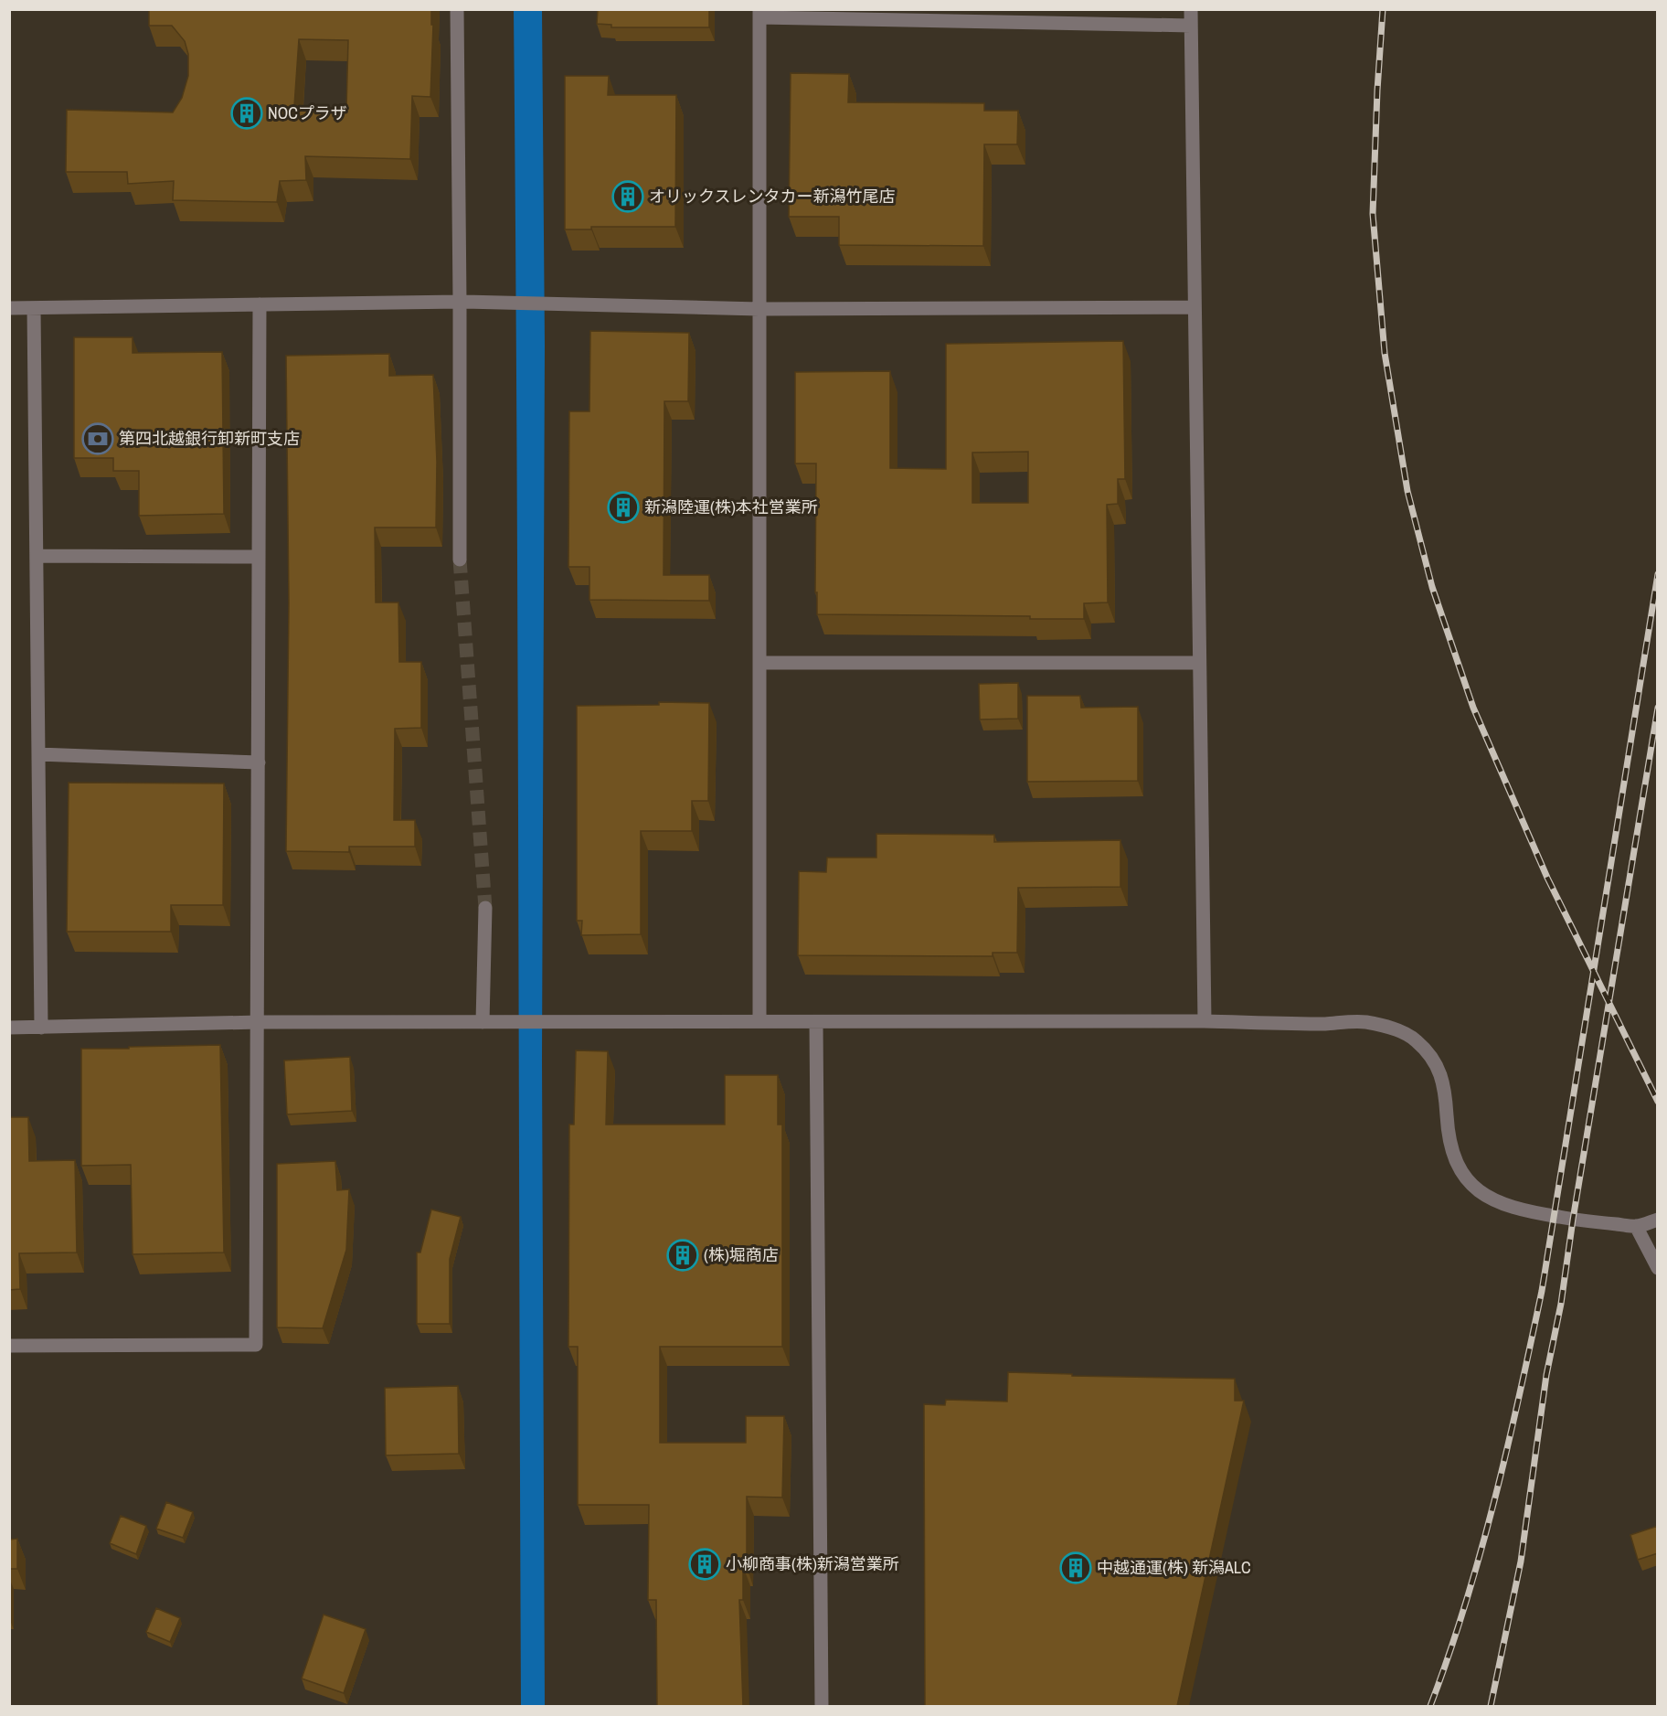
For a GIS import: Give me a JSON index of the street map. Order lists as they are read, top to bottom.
{
  "places": {
    "building": [
      "NOCプラザ",
      "オリックスレンタカー新潟竹尾店",
      "新潟陸運(株)本社営業所",
      "(株)堀商店",
      "小柳商事(株)新潟営業所",
      "中越通運(株) 新潟ALC"
    ],
    "bank": ["第四北越銀行卸新町支店"]
  }
}
